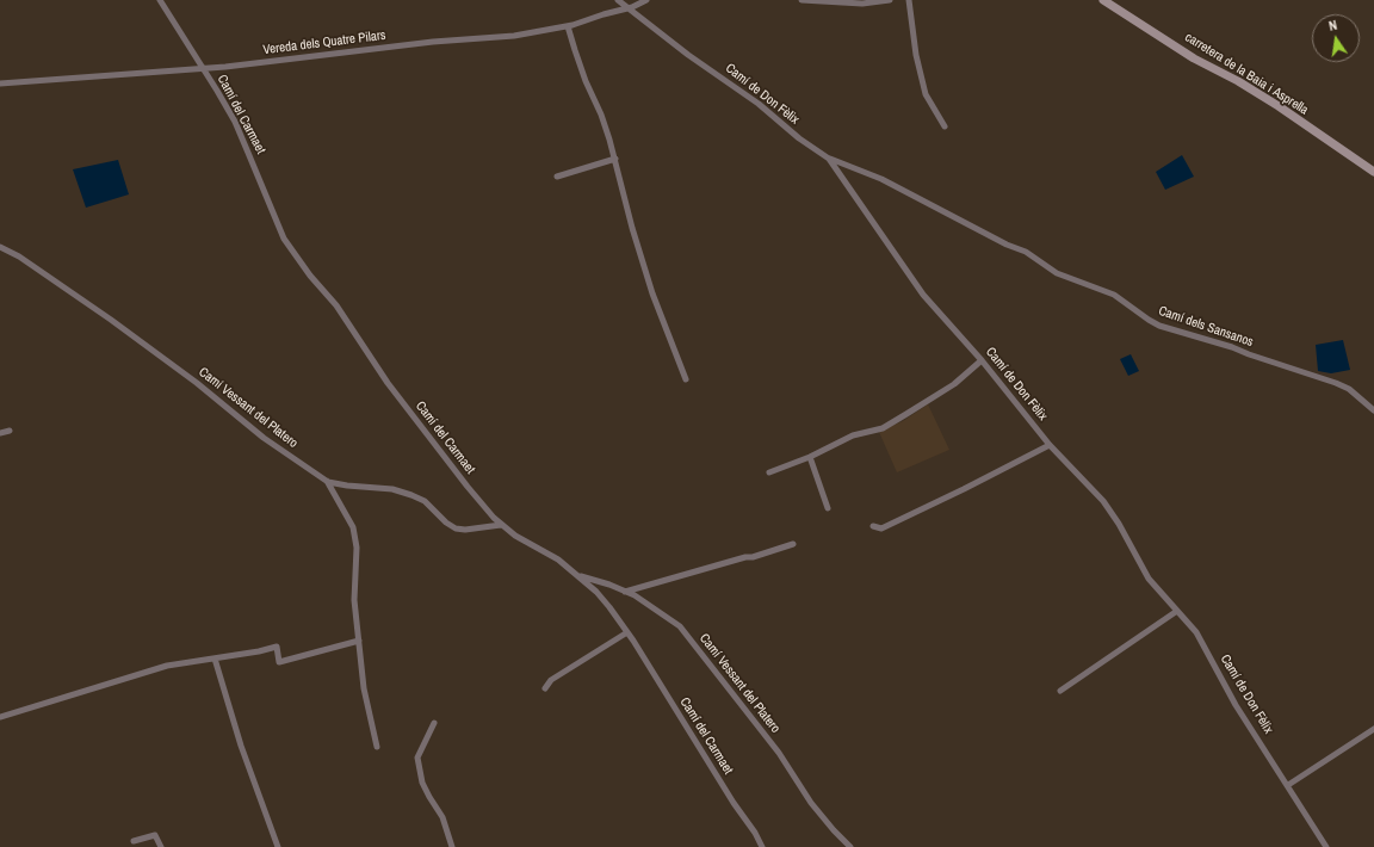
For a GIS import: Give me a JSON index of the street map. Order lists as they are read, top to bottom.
{
  "streets": {
    "main road": ["carretera de la Baia i Asprella"],
    "street": [
      "Vereda dels Quatre Pilars",
      "Camí de Don Fèlix",
      "Camí del Carmaet",
      "Camí dels Sansanos",
      "Camí Vessant del Platero"
    ]
  },
  "crossings": [
    ["Vereda dels Quatre Pilars", "Camí de Don Fèlix"],
    ["Vereda dels Quatre Pilars", "Camí del Carmaet"],
    ["Camí de Don Fèlix", "Camí dels Sansanos"],
    ["Camí del Carmaet", "Camí Vessant del Platero"]
  ],
  "north": "top"
}
